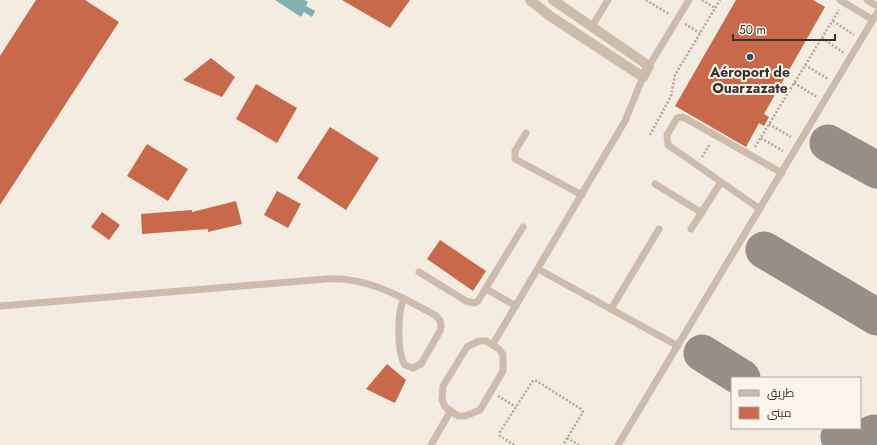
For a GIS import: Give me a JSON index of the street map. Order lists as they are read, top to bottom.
{
  "places": ["Aéroport de Ouarzazate"],
  "legend": ["طريق", "مبنى"],
  "scale_bar": "50 m"
}
